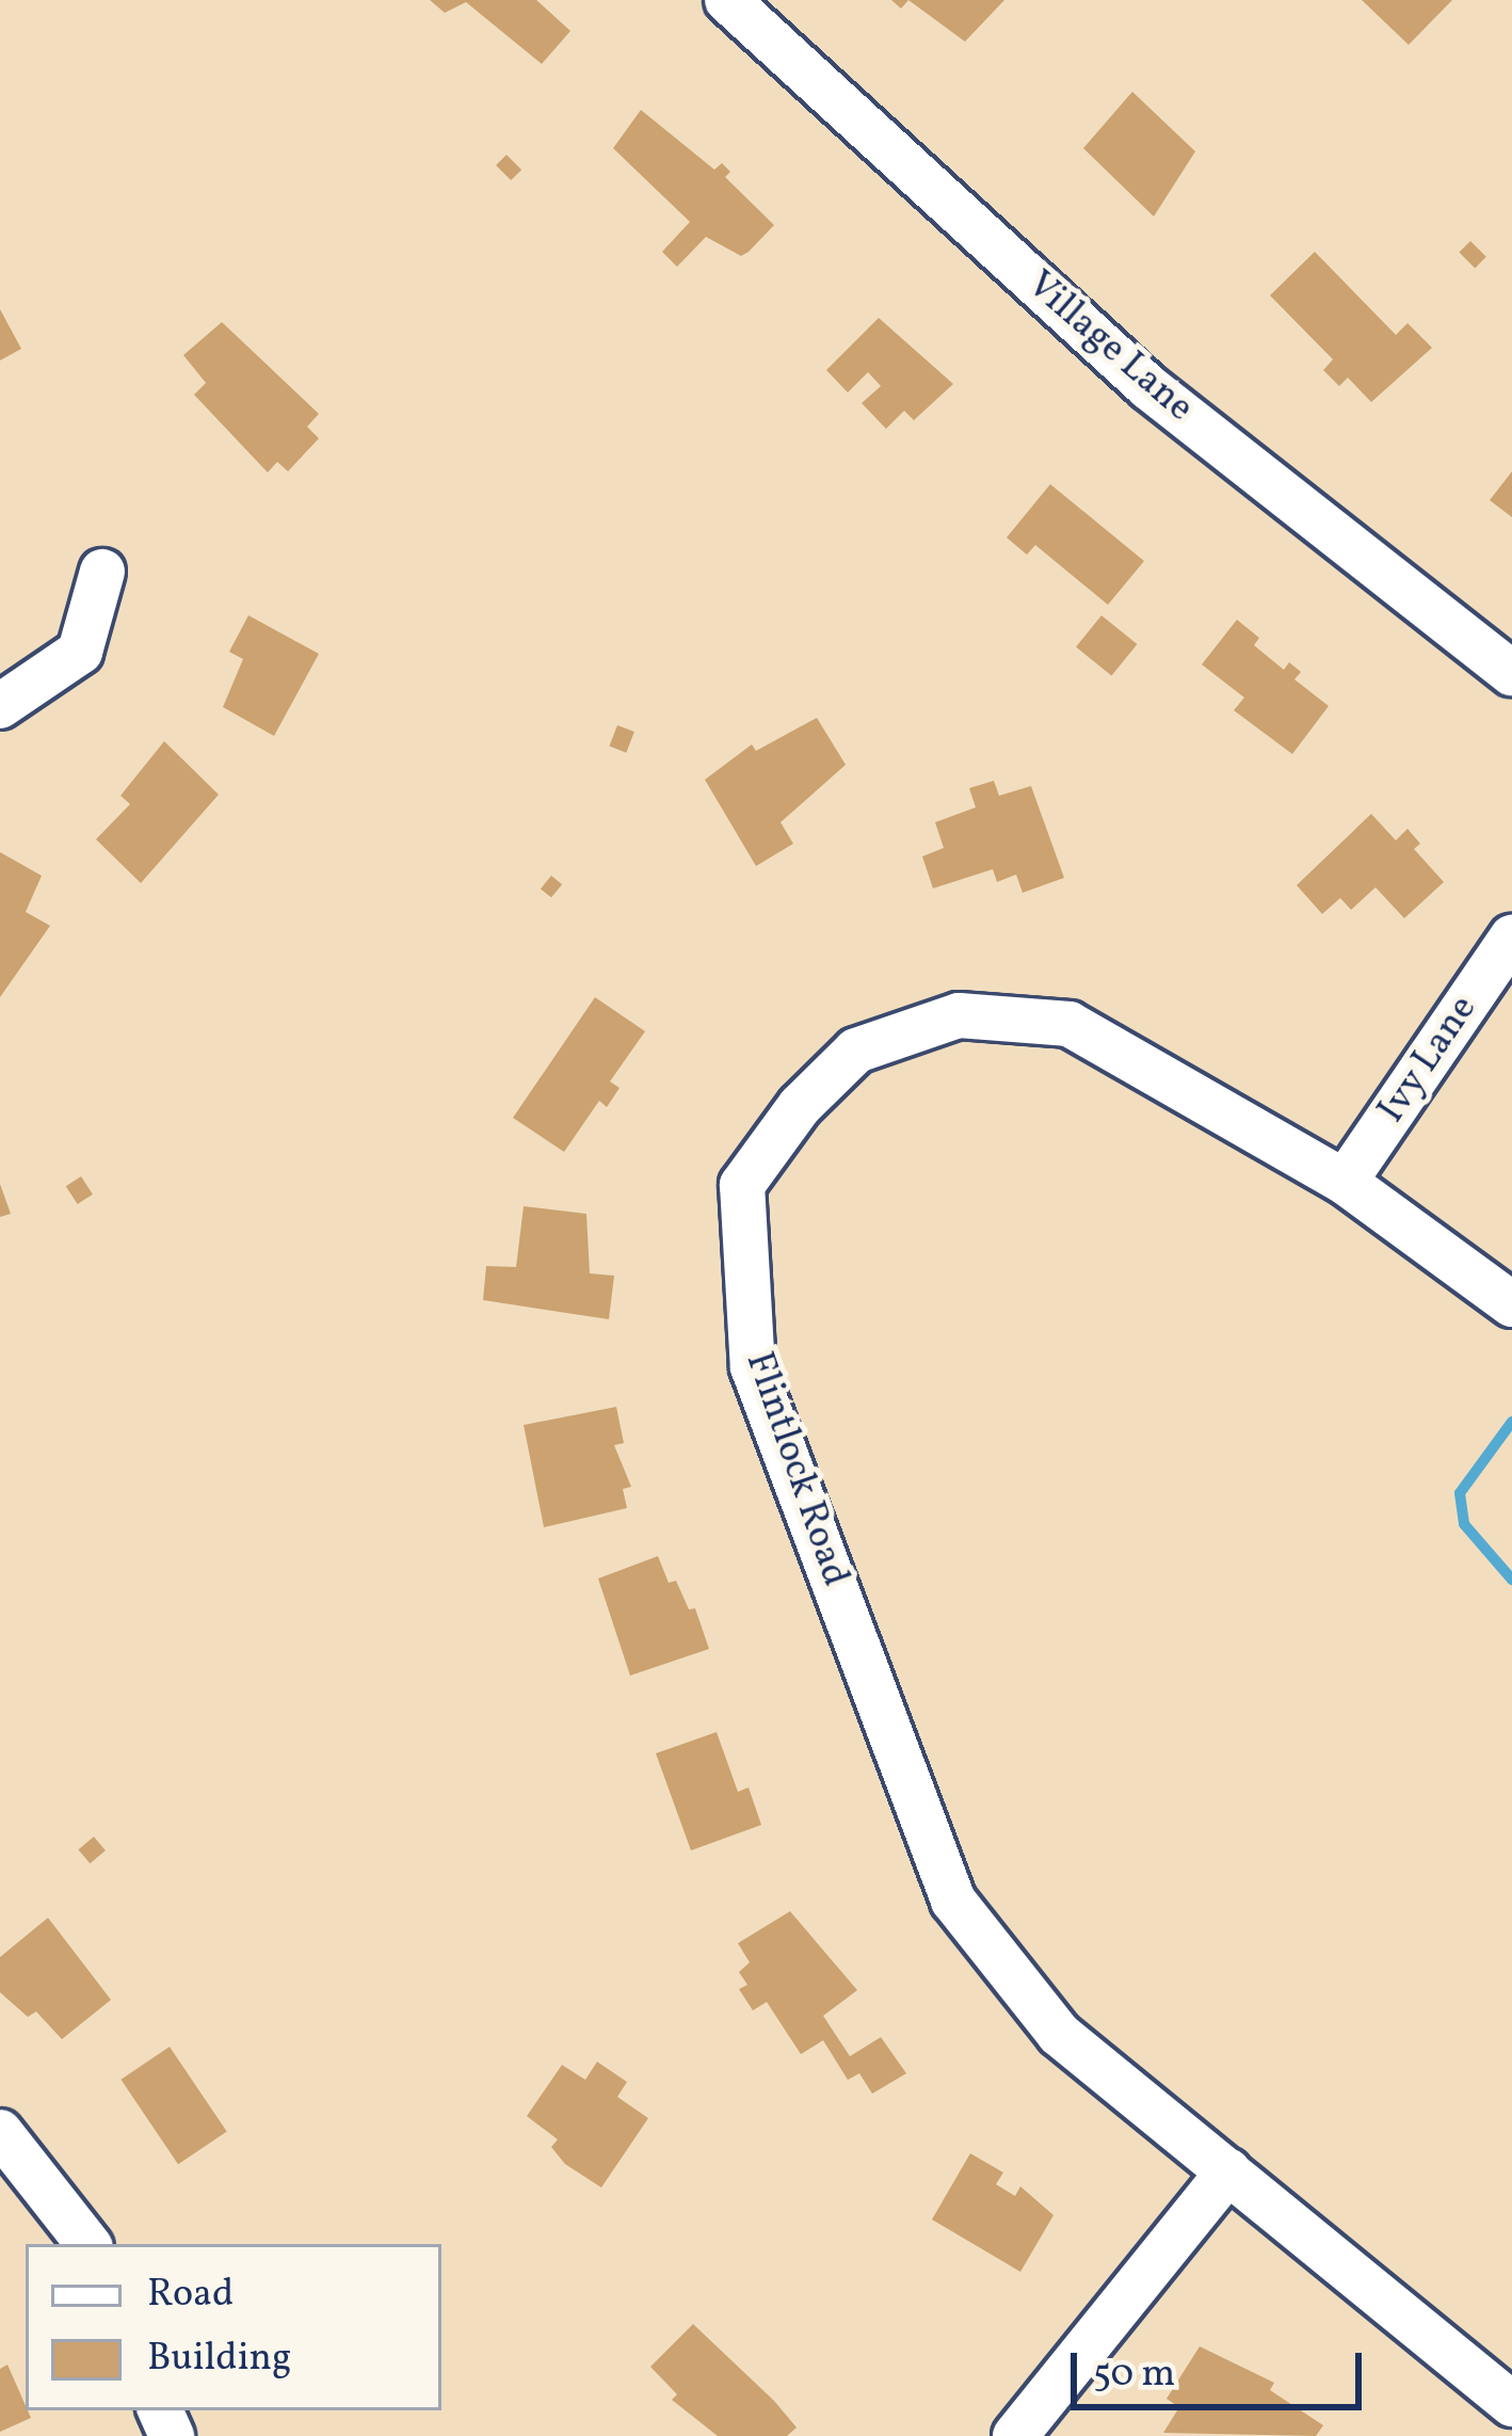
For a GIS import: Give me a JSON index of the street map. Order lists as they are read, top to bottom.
{
  "streets": {
    "street": ["Village Lane", "Ivy Lane", "Flintlock Road"]
  },
  "crossings": [
    ["Ivy Lane", "Flintlock Road"]
  ],
  "legend": ["Road", "Building"],
  "scale_bar": "50 m"
}
